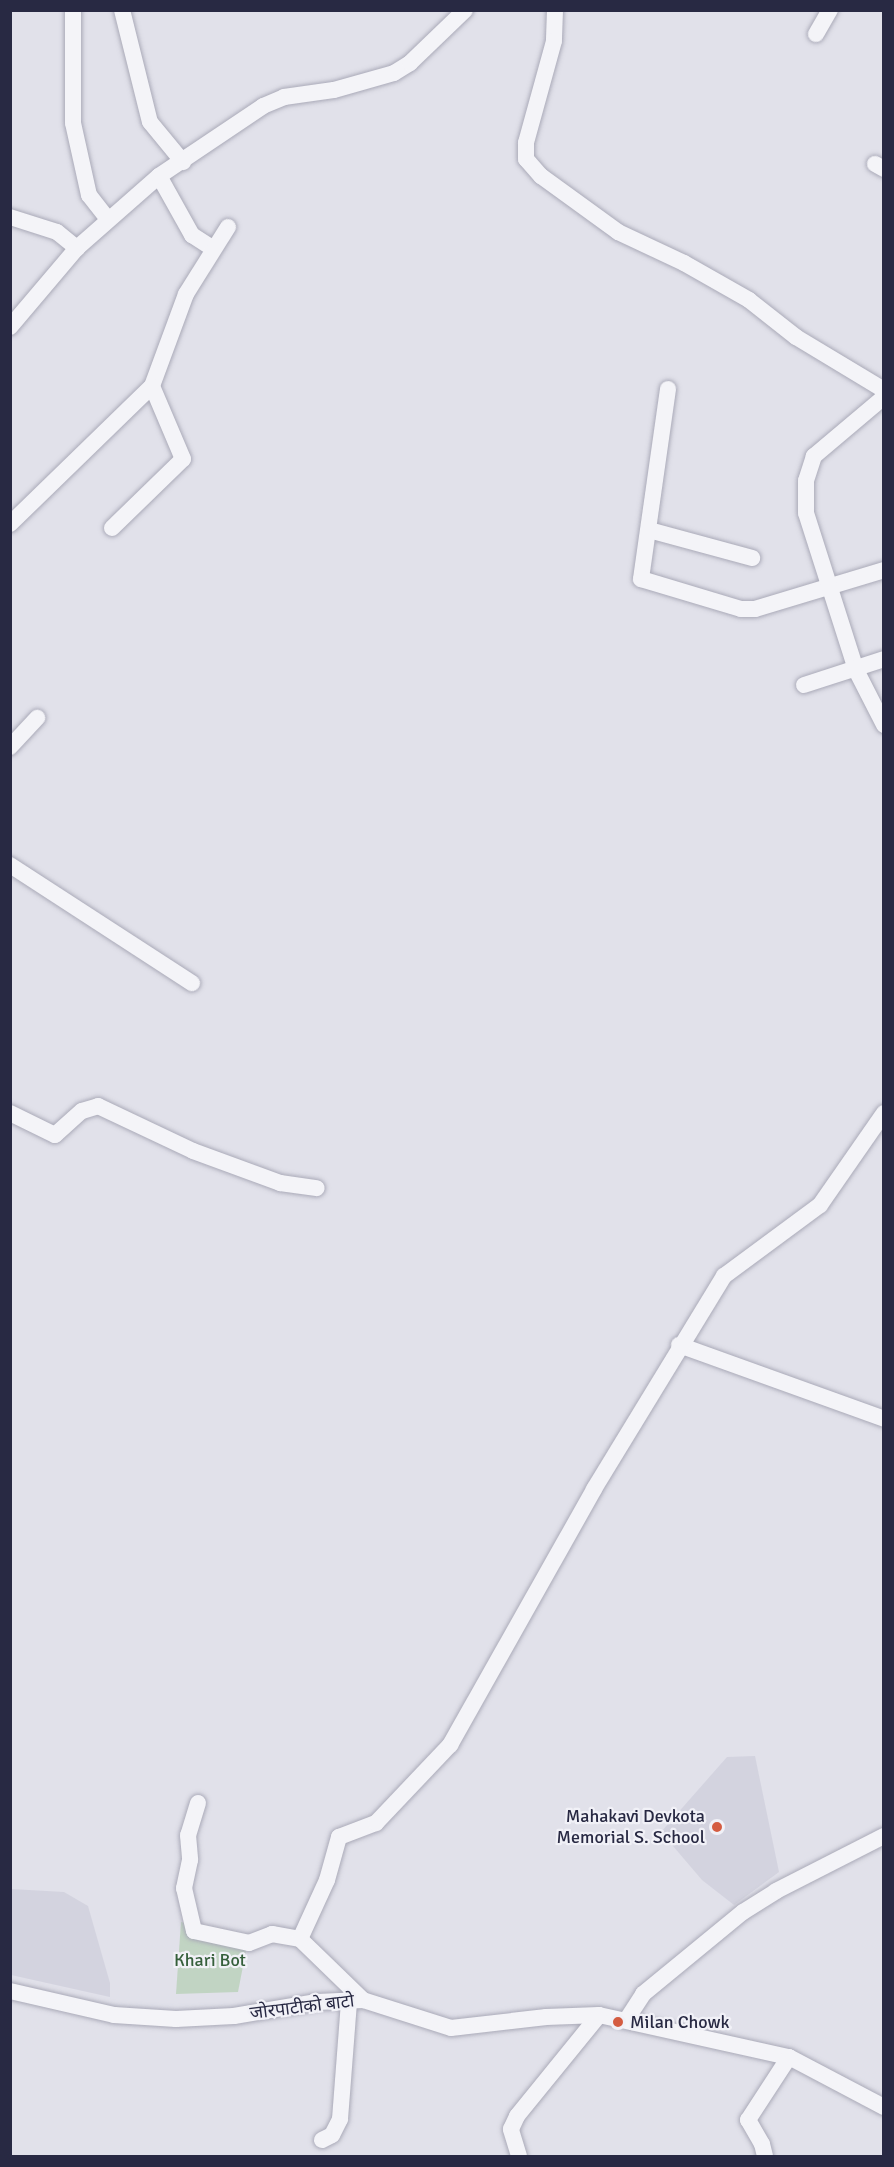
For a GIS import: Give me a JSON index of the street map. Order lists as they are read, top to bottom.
{
  "streets": {
    "street": ["जोरपाटीको बाटो"]
  },
  "parks": ["Khari Bot"],
  "places": ["Mahakavi Devkota Memorial S. School", "Milan Chowk"]
}
